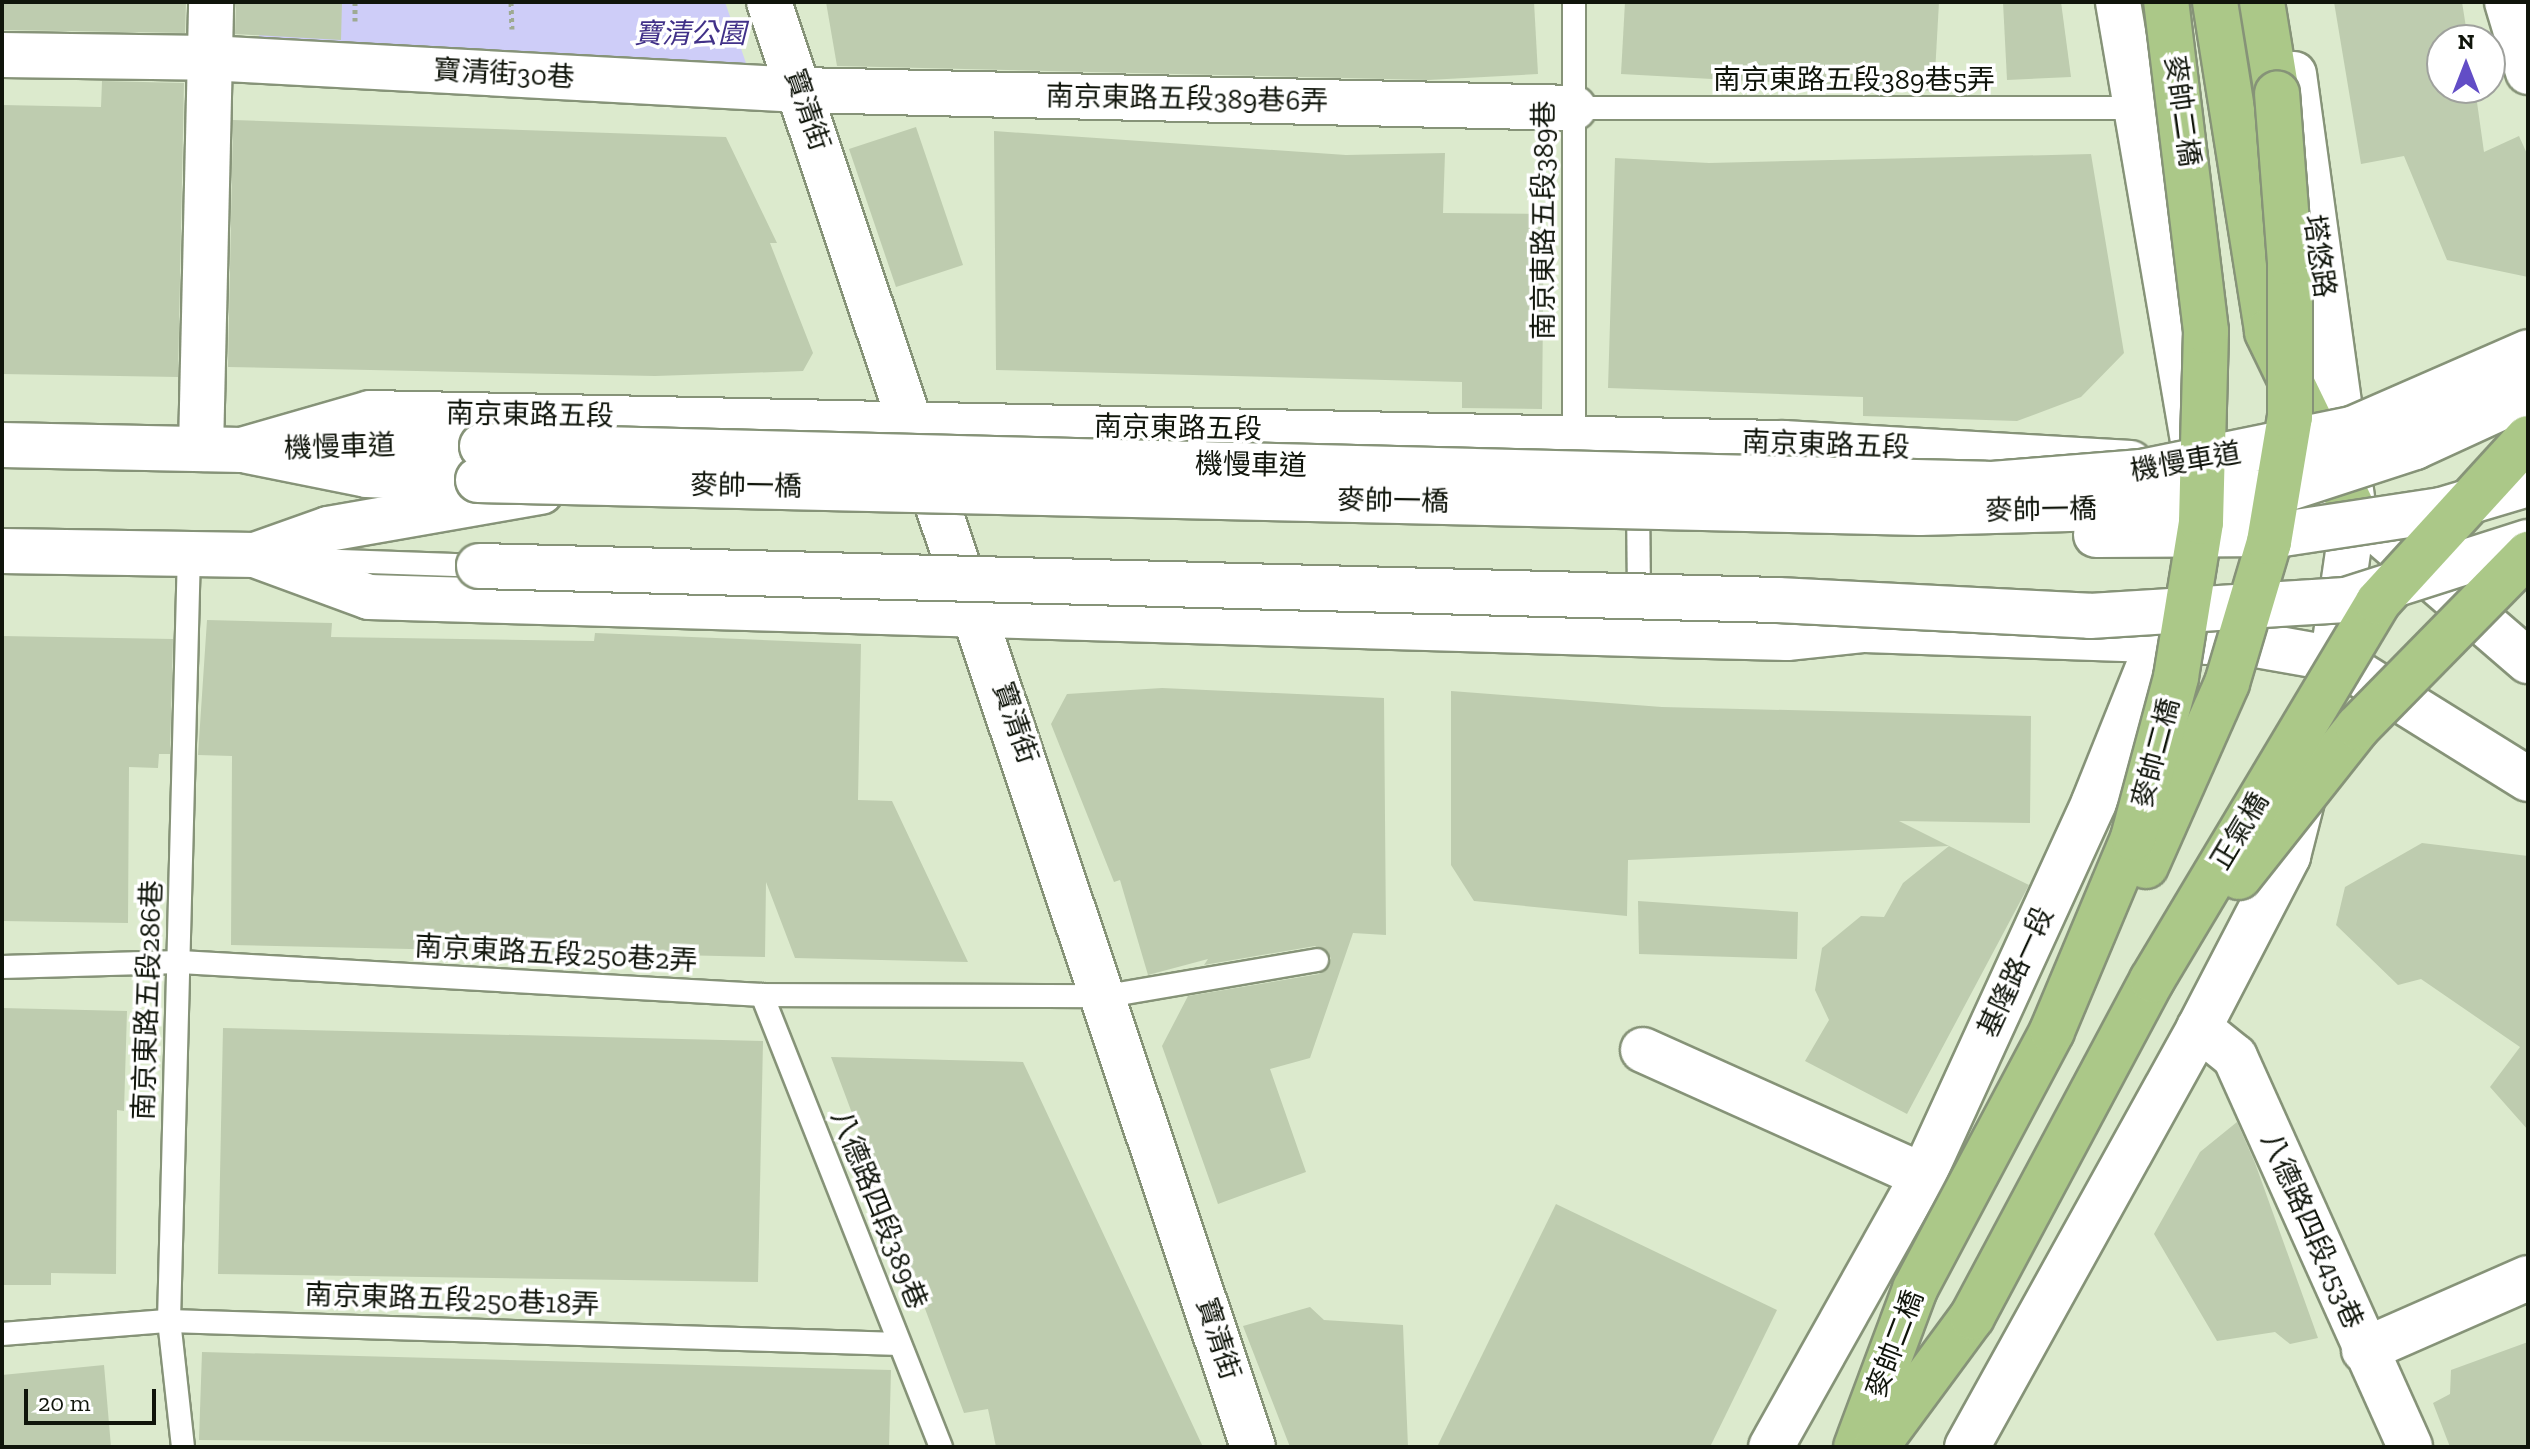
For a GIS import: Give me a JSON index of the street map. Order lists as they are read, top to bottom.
{
  "streets": {
    "highway": ["麥帥二橋", "正氣橋"],
    "main road": [
      "寶清街30巷",
      "南京東路五段389巷6弄",
      "寶清街",
      "塔悠路",
      "南京東路五段",
      "機慢車道",
      "麥帥一橋",
      "基隆路一段",
      "八德路四段453巷"
    ],
    "lane": [
      "南京東路五段389巷5弄",
      "南京東路五段389巷",
      "南京東路五段250巷2弄",
      "南京東路五段286巷",
      "八德路四段389巷",
      "南京東路五段250巷18弄"
    ]
  },
  "crossings": [
    ["寶清街30巷", "南京東路五段389巷6弄"],
    ["寶清街30巷", "寶清街"],
    ["南京東路五段389巷5弄", "南京東路五段389巷6弄"],
    ["南京東路五段389巷5弄", "南京東路五段389巷"],
    ["南京東路五段389巷6弄", "寶清街"],
    ["南京東路五段389巷6弄", "南京東路五段389巷"],
    ["寶清街", "南京東路五段"],
    ["寶清街", "南京東路五段250巷2弄"],
    ["麥帥二橋", "正氣橋"],
    ["南京東路五段389巷", "南京東路五段"],
    ["塔悠路", "南京東路五段"],
    ["南京東路五段", "麥帥一橋"],
    ["南京東路五段", "基隆路一段"],
    ["機慢車道", "麥帥一橋"],
    ["南京東路五段250巷2弄", "南京東路五段286巷"],
    ["南京東路五段250巷2弄", "八德路四段389巷"],
    ["南京東路五段286巷", "南京東路五段250巷18弄"],
    ["八德路四段389巷", "南京東路五段250巷18弄"]
  ],
  "parks": ["寶清公園"],
  "scale_bar": "20 m",
  "north": "top"
}
